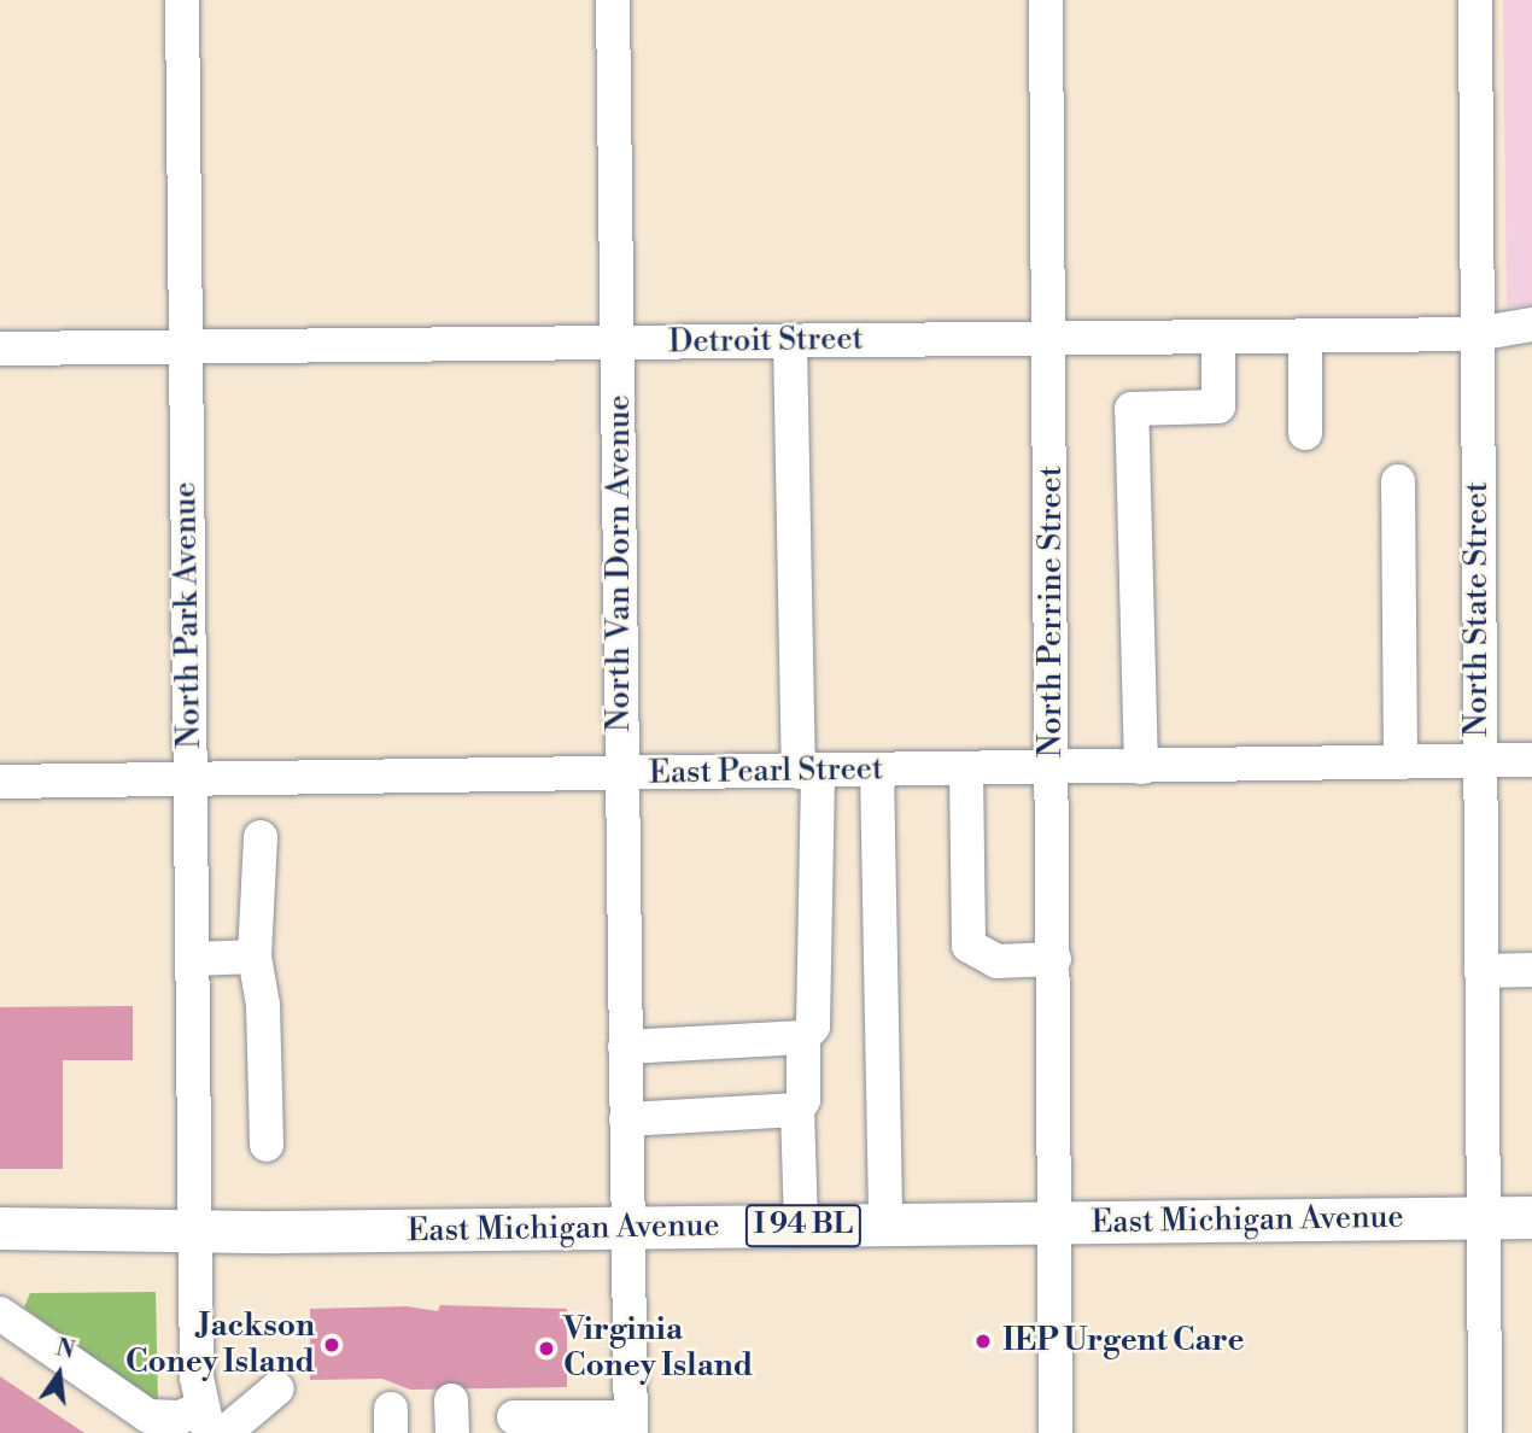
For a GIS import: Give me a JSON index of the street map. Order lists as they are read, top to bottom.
{
  "streets": {
    "main road": ["East Michigan Avenue", "I 94 BL"],
    "street": [
      "Detroit Street",
      "North Van Dorn Avenue",
      "North State Street",
      "North Perrine Street",
      "North Park Avenue",
      "East Pearl Street"
    ]
  },
  "crossings": [
    ["Detroit Street", "North Van Dorn Avenue"],
    ["Detroit Street", "North State Street"],
    ["Detroit Street", "North Perrine Street"],
    ["Detroit Street", "North Park Avenue"],
    ["North Van Dorn Avenue", "East Pearl Street"],
    ["North Van Dorn Avenue", "East Michigan Avenue"],
    ["North State Street", "East Pearl Street"],
    ["North State Street", "East Michigan Avenue"],
    ["North Perrine Street", "East Pearl Street"],
    ["North Perrine Street", "East Michigan Avenue"],
    ["North Park Avenue", "East Pearl Street"],
    ["North Park Avenue", "East Michigan Avenue"]
  ],
  "places": ["IEP Urgent Care", "Jackson Coney Island", "Virginia Coney Island"],
  "north": "top"
}
